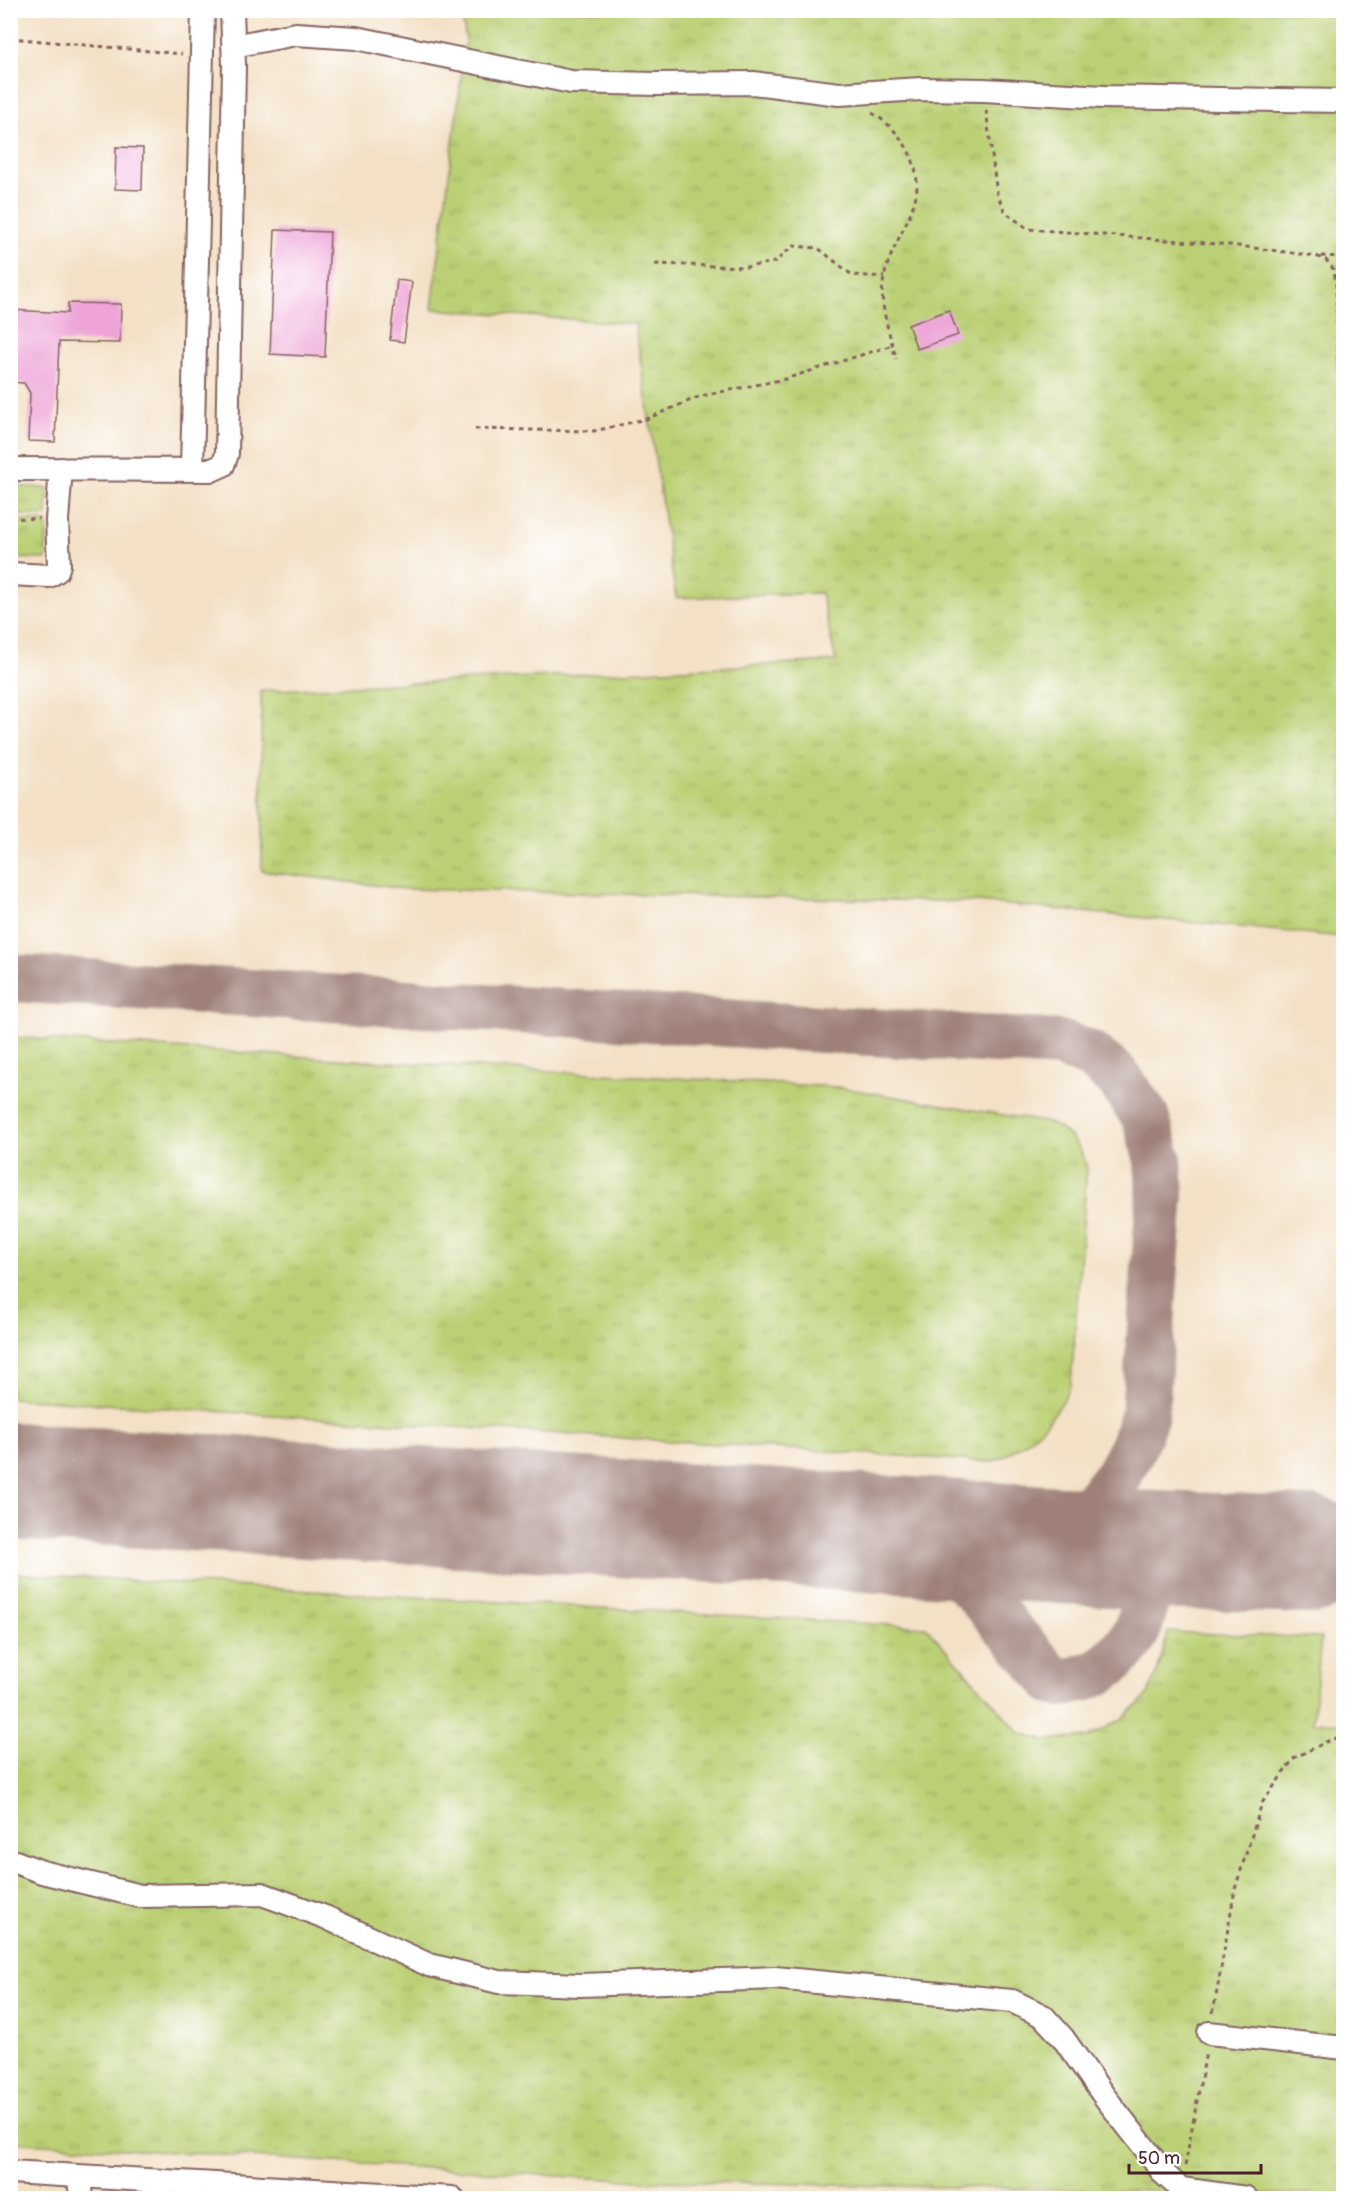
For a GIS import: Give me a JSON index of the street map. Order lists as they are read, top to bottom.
{
  "scale_bar": "50 m"
}
